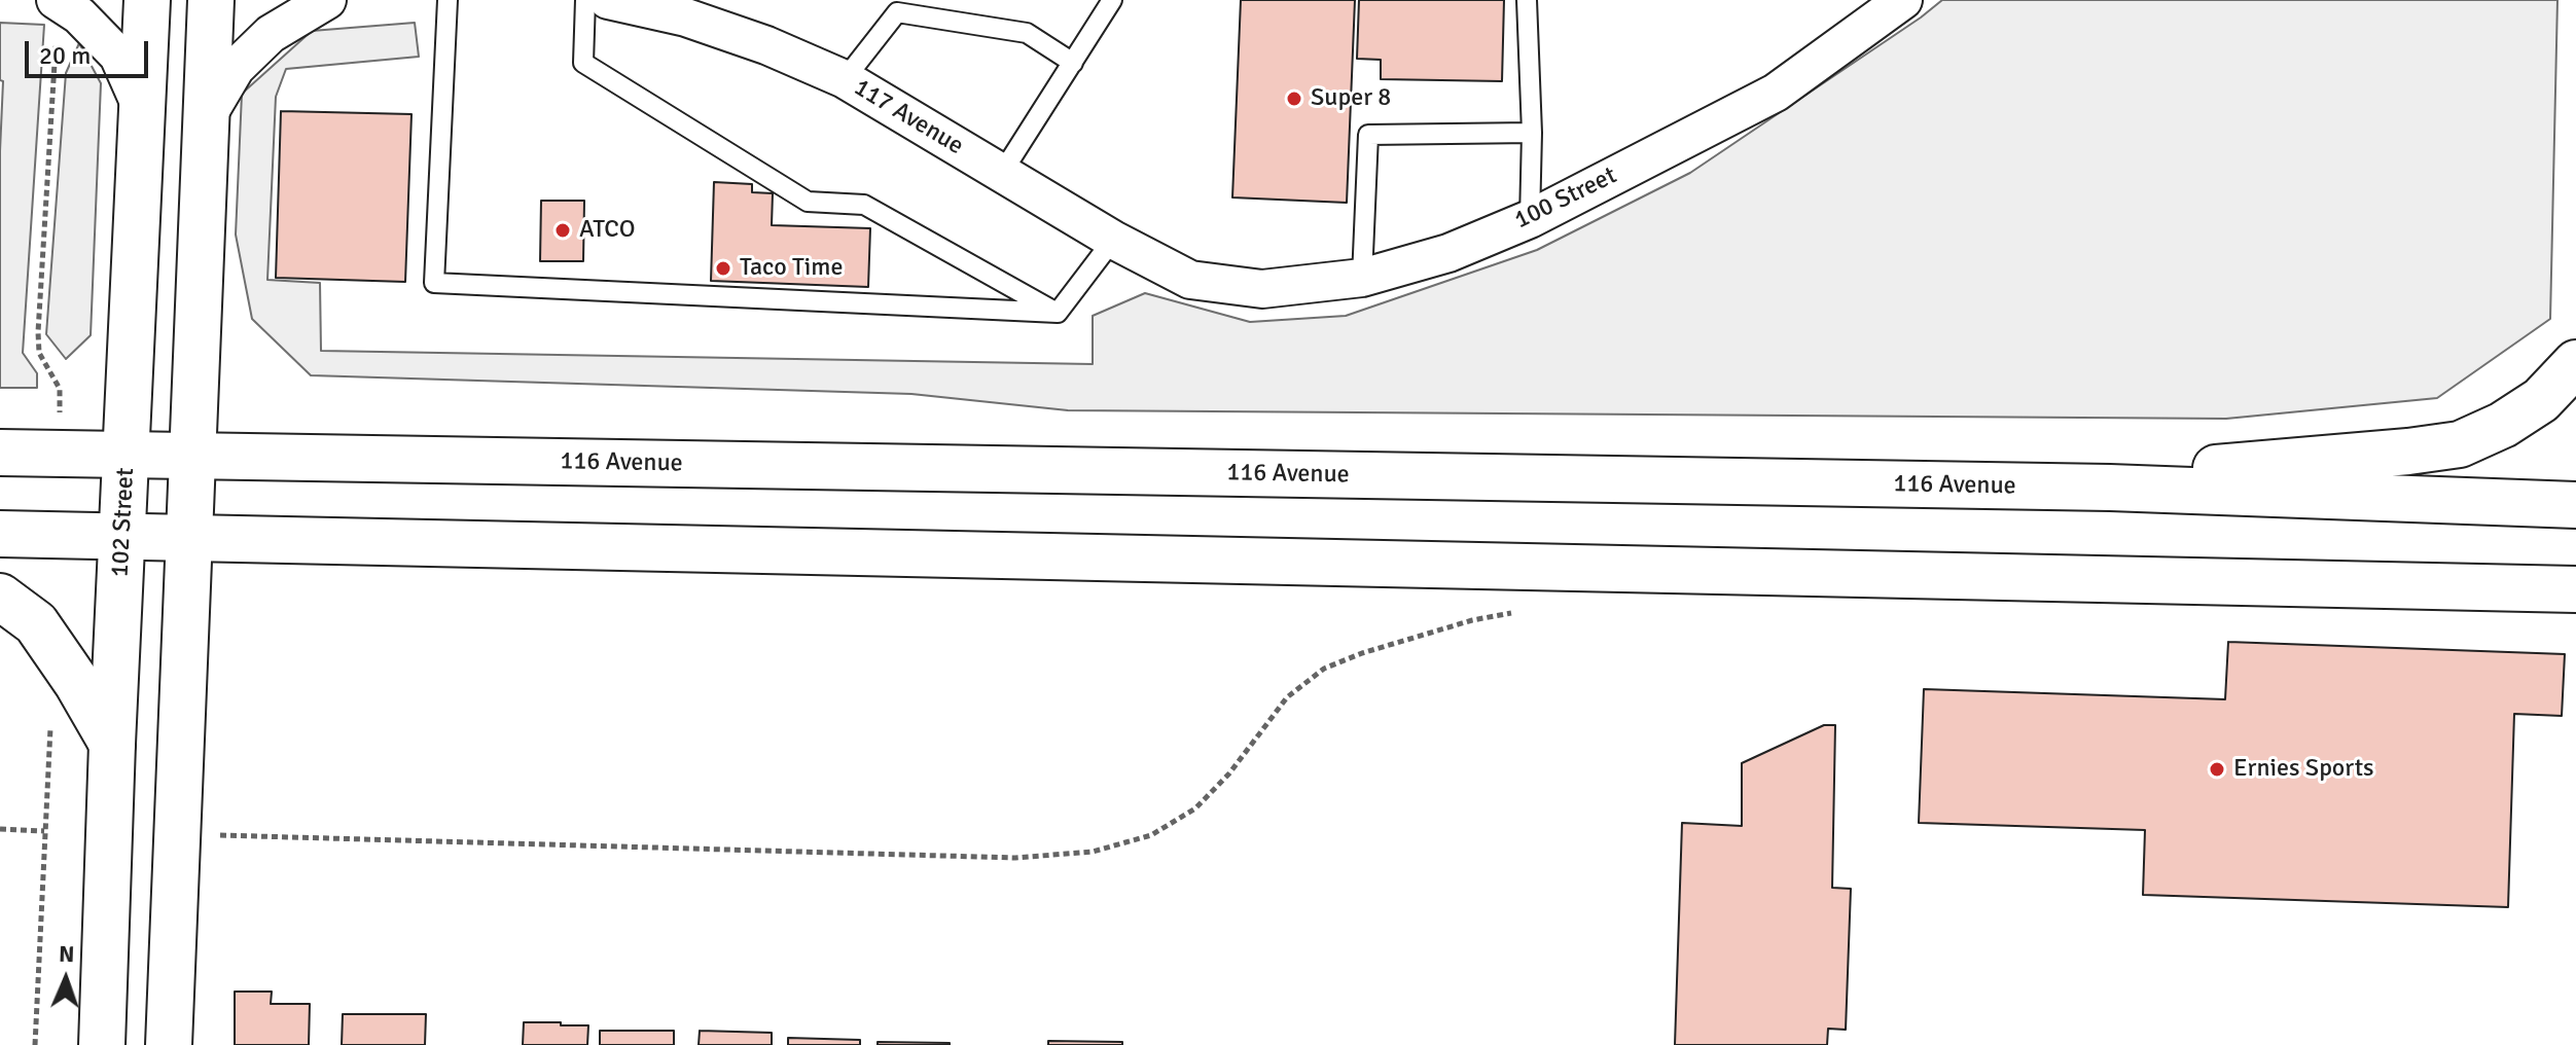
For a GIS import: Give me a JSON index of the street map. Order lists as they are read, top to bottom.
{
  "streets": {
    "main road": ["116 Avenue", "102 Street"],
    "street": ["117 Avenue", "100 Street"]
  },
  "crossings": [
    ["117 Avenue", "100 Street"],
    ["116 Avenue", "102 Street"]
  ],
  "places": [
    "Super 8",
    "ATCO",
    "Taco Time",
    "Ernies Sports"
  ],
  "scale_bar": "20 m",
  "north": "top"
}
